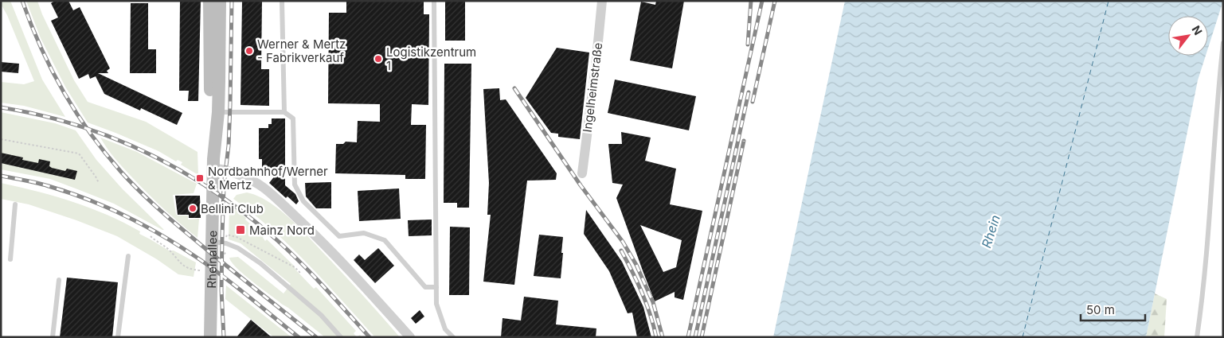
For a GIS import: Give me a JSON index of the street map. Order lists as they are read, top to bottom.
{
  "streets": {
    "main road": ["Rheinallee"],
    "street": ["Ingelheimstraße"]
  },
  "water": ["Rhein"],
  "places": {
    "other": ["Werner & Mertz - Fabrikverkauf", "Logistikzentrum 1", "Bellini Club"],
    "transit": ["Nordbahnhof/Werner & Mertz", "Mainz Nord"]
  },
  "scale_bar": "50 m",
  "north": "top right"
}
